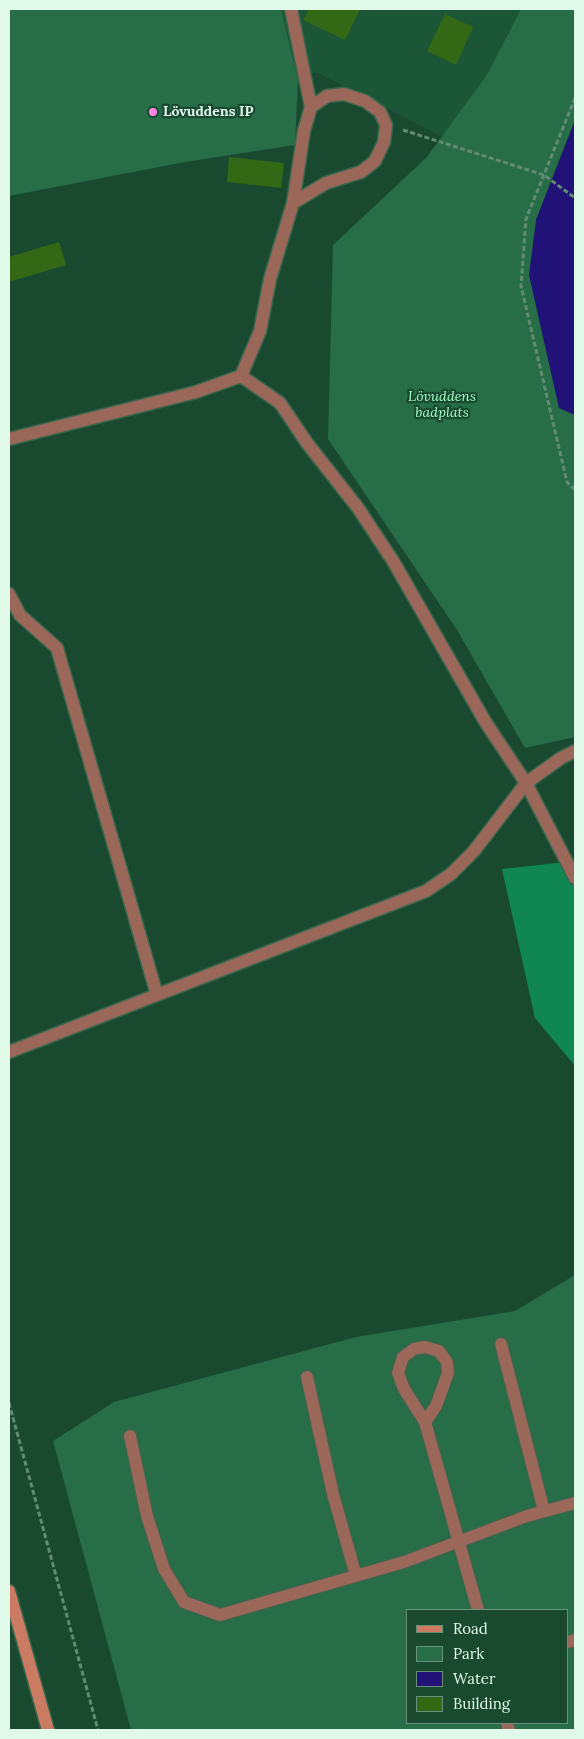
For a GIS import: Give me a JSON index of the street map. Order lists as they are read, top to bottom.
{
  "parks": ["Lövuddens badplats"],
  "places": ["Lövuddens IP"],
  "legend": [
    "Road",
    "Park",
    "Water",
    "Building"
  ]
}
